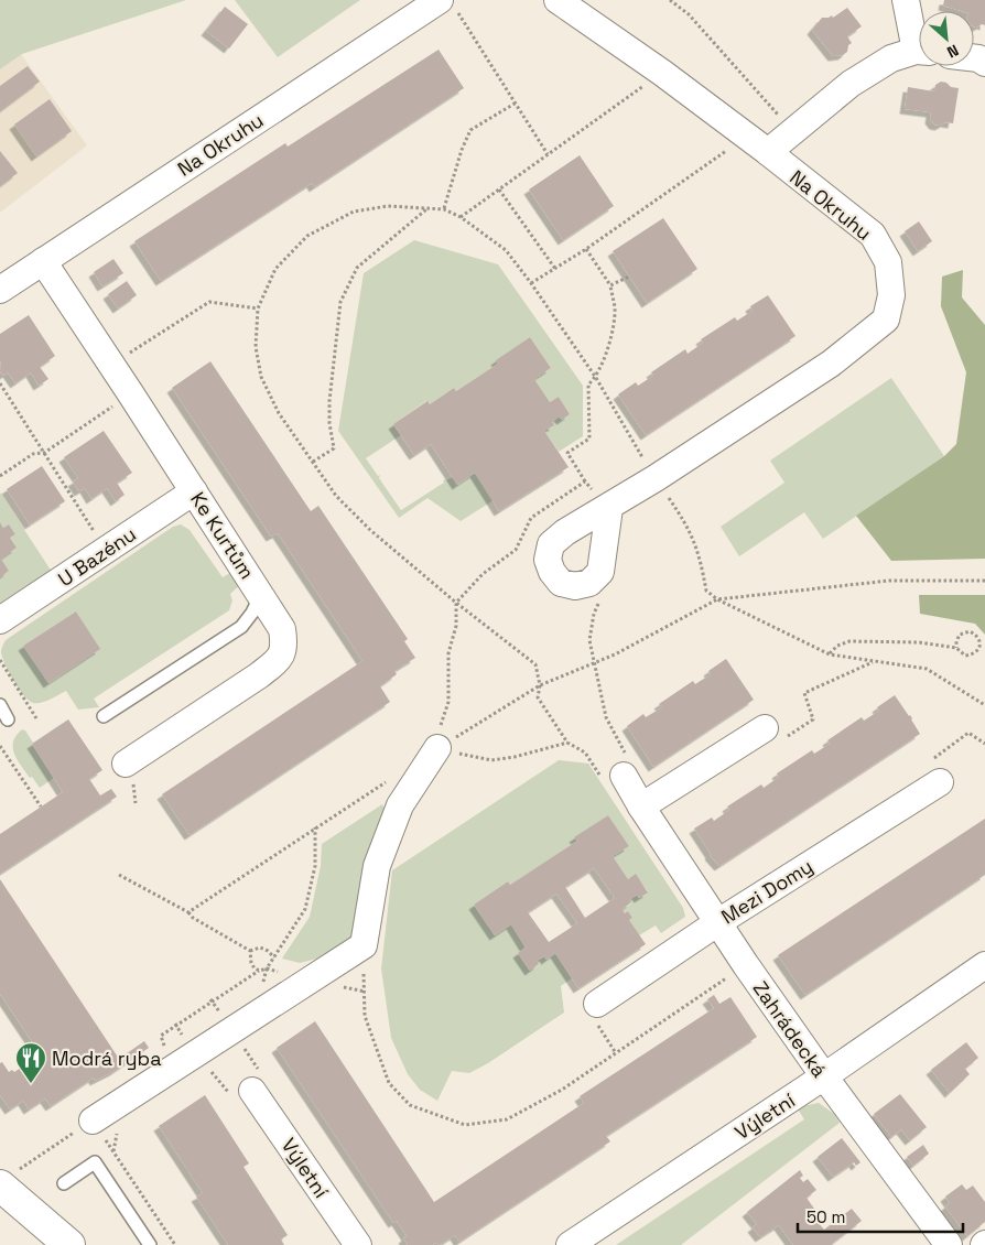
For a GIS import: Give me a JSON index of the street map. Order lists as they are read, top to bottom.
{
  "streets": {
    "street": [
      "Na Okruhu",
      "Ke Kurtům",
      "U Bazénu",
      "Mezi Domy",
      "Zahrádecká",
      "Výletní"
    ]
  },
  "crossings": [
    ["Na Okruhu", "Ke Kurtům"],
    ["Ke Kurtům", "U Bazénu"],
    ["Mezi Domy", "Zahrádecká"],
    ["Zahrádecká", "Výletní"]
  ],
  "places": {
    "restaurant": ["Modrá ryba"]
  },
  "scale_bar": "50 m",
  "north": "bottom right"
}
